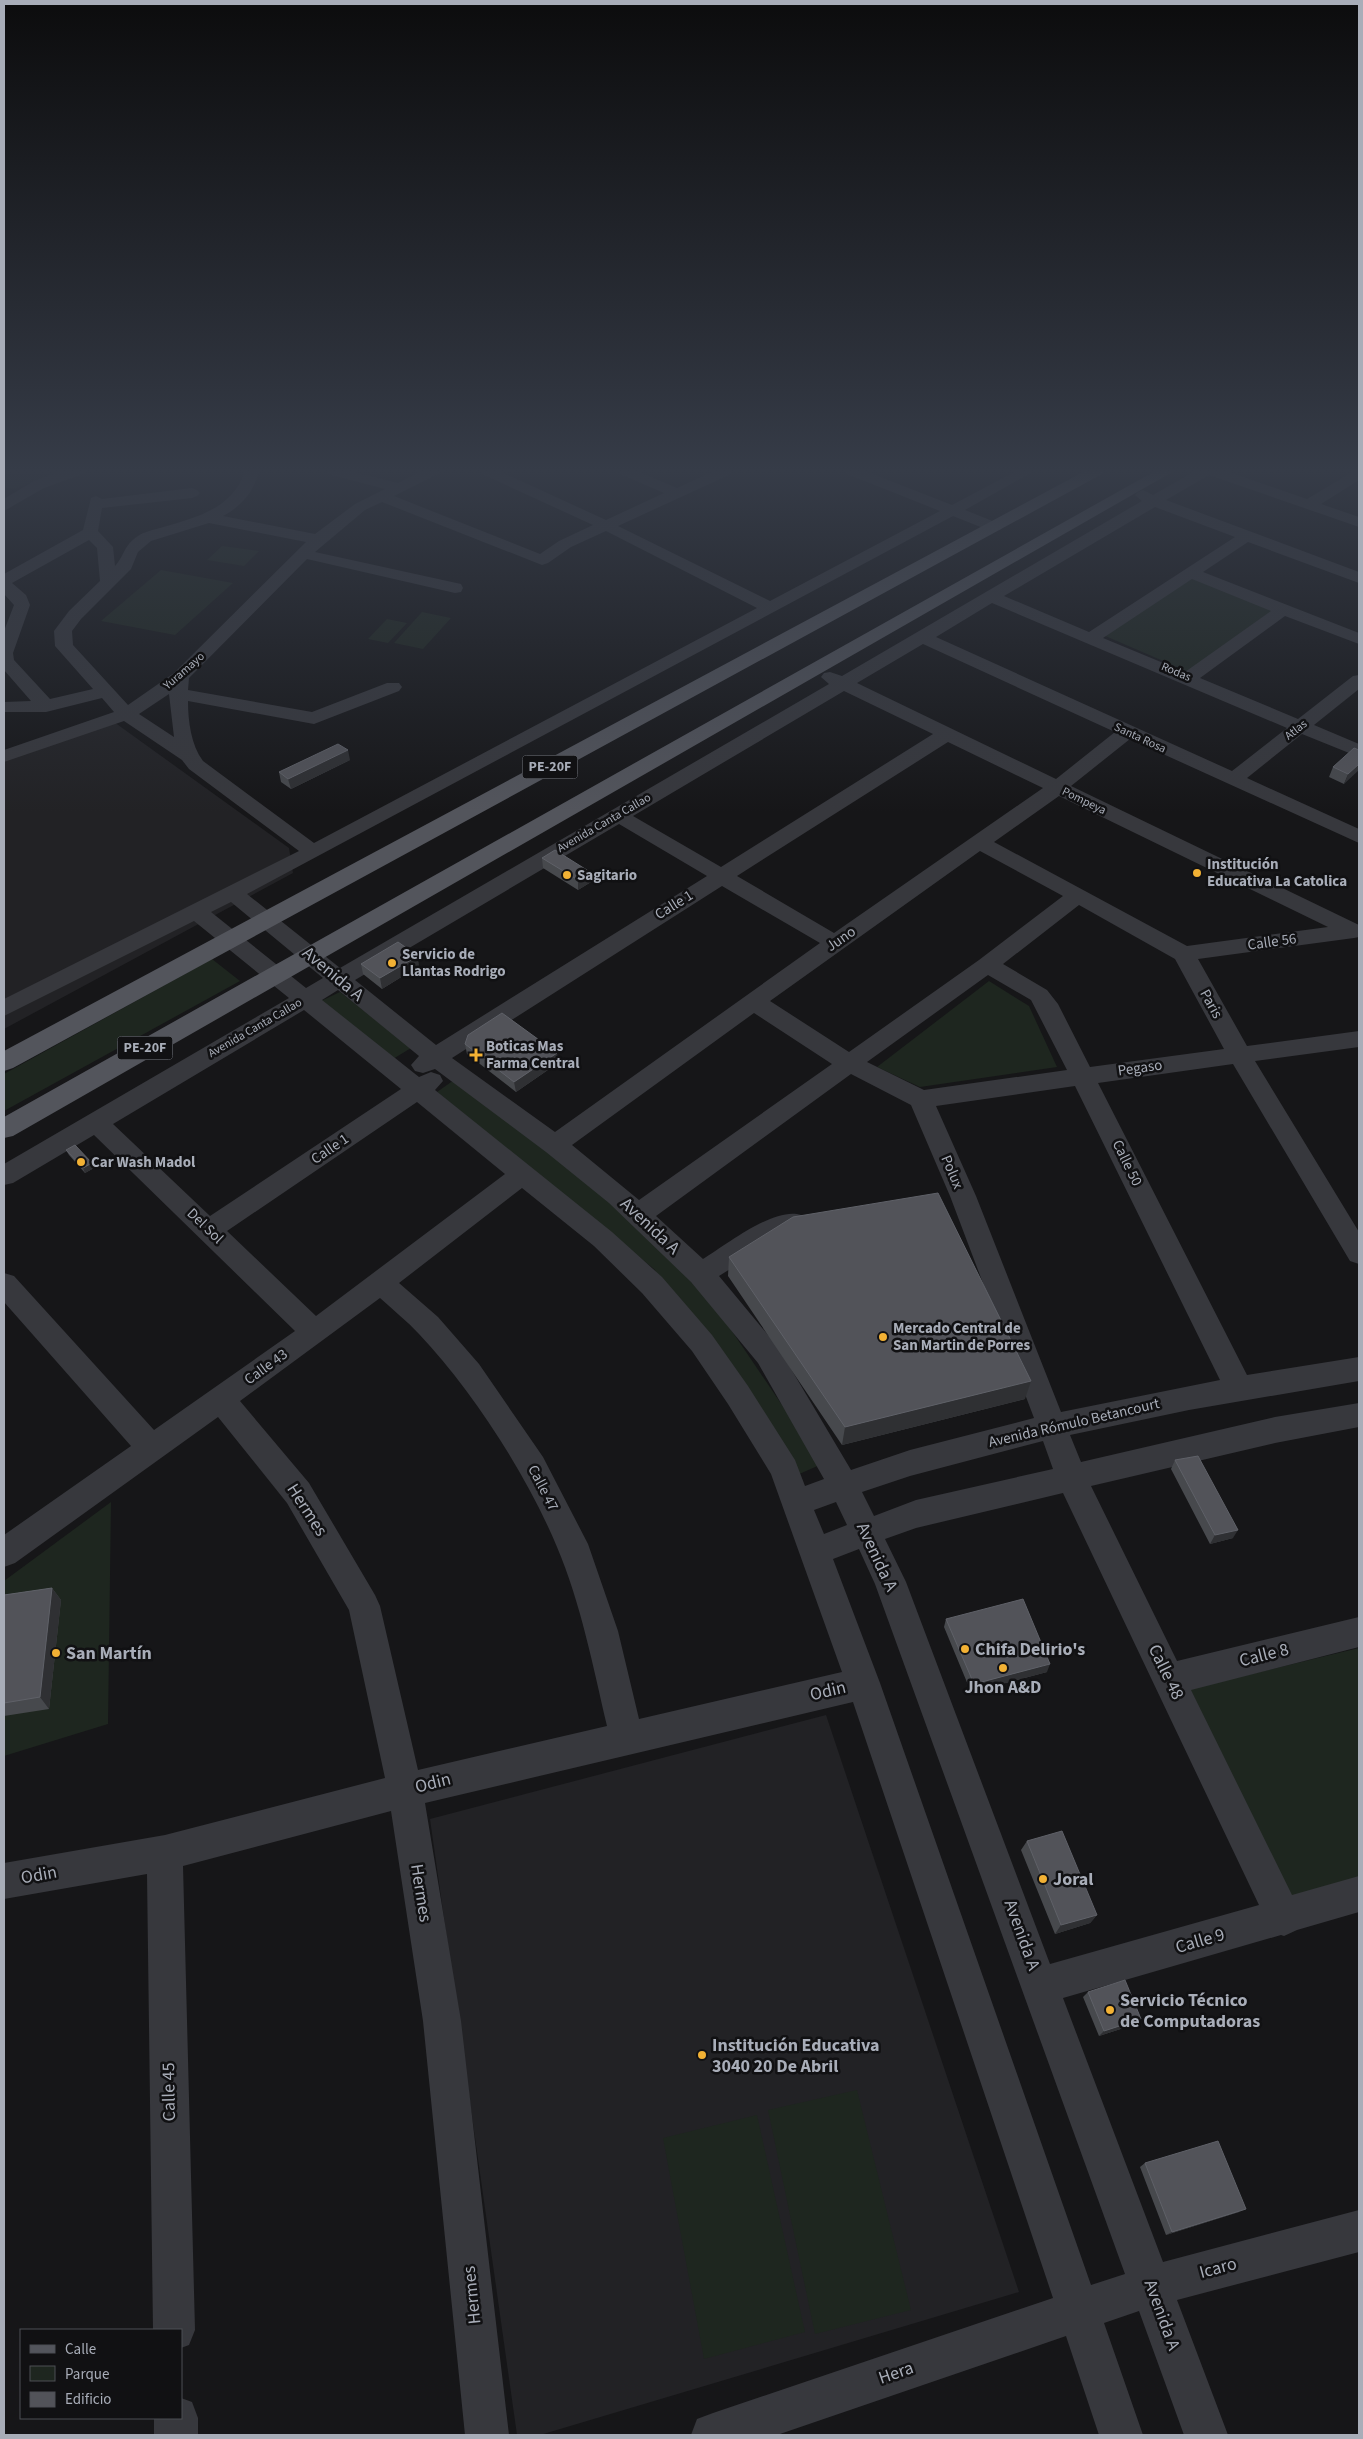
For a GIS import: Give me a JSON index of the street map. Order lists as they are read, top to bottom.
{
  "streets": {
    "main road": ["PE-20F", "Avenida Canta Callao"],
    "street": [
      "Yuramayo",
      "Rodas",
      "Atlas",
      "Santa Rosa",
      "Pompeya",
      "Calle 1",
      "Juno",
      "Calle 56",
      "Avenida A",
      "Paris",
      "Pegaso",
      "Calle 50",
      "Polux",
      "Del Sol",
      "Calle 43",
      "Avenida Rómulo Betancourt",
      "Calle 47",
      "Hermes",
      "Calle 8",
      "Calle 48",
      "Odin",
      "Calle 9",
      "Calle 45",
      "Icaro",
      "Hera"
    ]
  },
  "crossings": [
    ["Rodas", "Atlas"],
    ["Rodas", "Avenida Canta Callao"],
    ["Atlas", "Santa Rosa"],
    ["Santa Rosa", "Avenida Canta Callao"],
    ["Santa Rosa", "Juno"],
    ["PE-20F", "Avenida A"],
    ["Pompeya", "Avenida Canta Callao"],
    ["Pompeya", "Calle 1"],
    ["Pompeya", "Juno"],
    ["Pompeya", "Calle 56"],
    ["Avenida Canta Callao", "Avenida A"],
    ["Avenida Canta Callao", "Del Sol"],
    ["Calle 1", "Avenida A"],
    ["Calle 1", "Del Sol"],
    ["Juno", "Avenida A"],
    ["Calle 56", "Paris"],
    ["Avenida A", "Avenida Rómulo Betancourt"],
    ["Avenida A", "Calle 9"],
    ["Avenida A", "Icaro"],
    ["Paris", "Pegaso"],
    ["Pegaso", "Calle 50"],
    ["Pegaso", "Polux"],
    ["Calle 50", "Avenida Rómulo Betancourt"],
    ["Polux", "Avenida Rómulo Betancourt"],
    ["Polux", "Calle 48"],
    ["Del Sol", "Calle 43"],
    ["Calle 43", "Calle 47"],
    ["Calle 43", "Hermes"],
    ["Avenida Rómulo Betancourt", "Calle 48"],
    ["Calle 47", "Odin"],
    ["Hermes", "Odin"],
    ["Calle 8", "Calle 48"],
    ["Calle 48", "Calle 9"],
    ["Odin", "Calle 45"],
    ["Icaro", "Hera"]
  ],
  "places": {
    "other": [
      "Institución Educativa La Catolica",
      "Sagitario",
      "Servicio de Llantas Rodrigo",
      "Car Wash Madol",
      "Mercado Central de San Martin de Porres",
      "Chifa Delirio's",
      "San Martín",
      "Jhon A&D",
      "Joral",
      "Servicio Técnico de Computadoras",
      "Institución Educativa 3040 20 De Abril"
    ],
    "health": ["Boticas Mas Farma Central"]
  },
  "legend": ["Calle", "Parque", "Edificio"]
}
